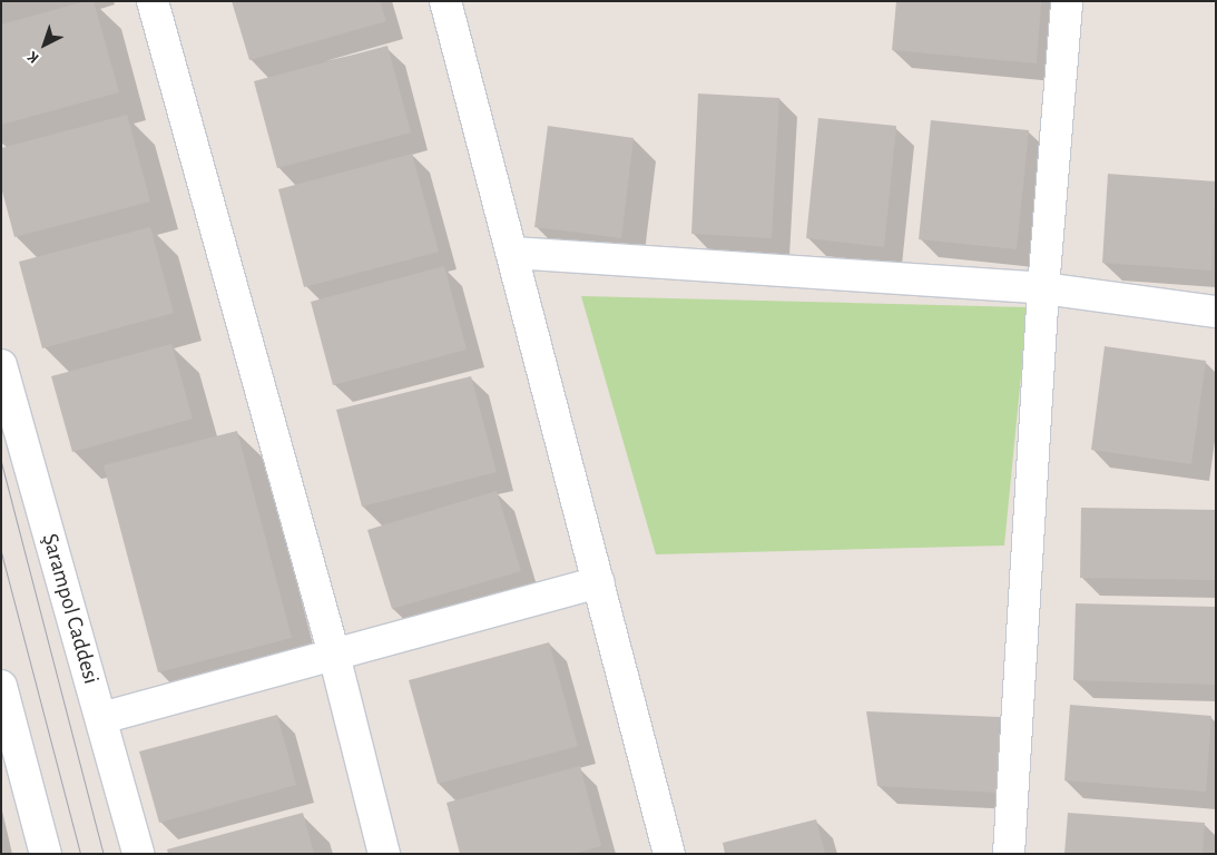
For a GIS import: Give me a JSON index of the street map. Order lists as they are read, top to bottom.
{
  "streets": {
    "street": ["Şarampol Caddesi"]
  },
  "north": "bottom left"
}
